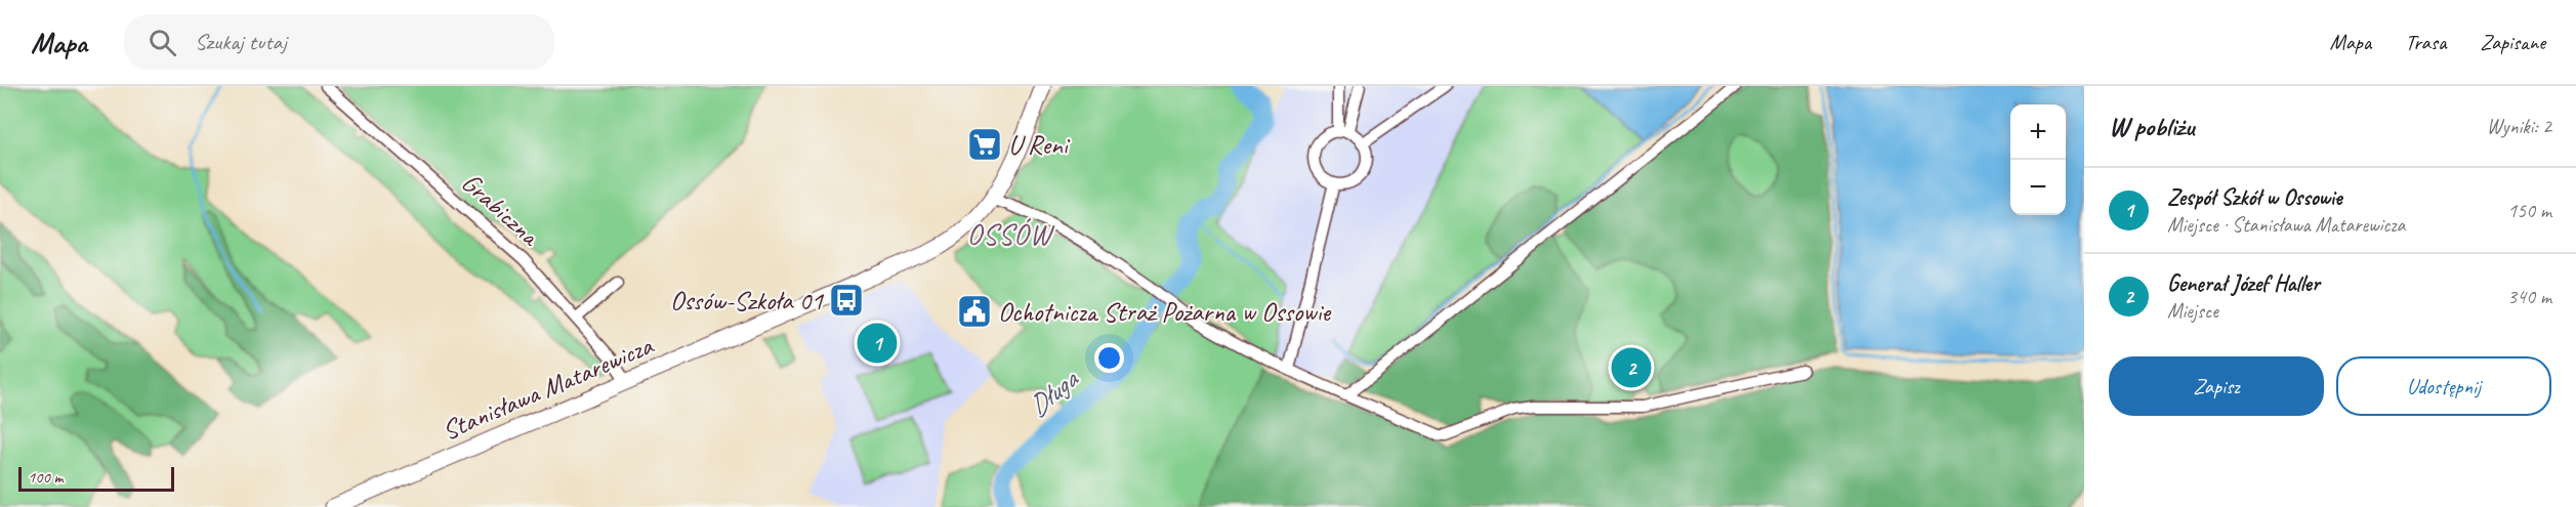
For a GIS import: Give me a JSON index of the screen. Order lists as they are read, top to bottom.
{
  "streets": {
    "street": ["Grabiczna", "Stanisława Matarewicza"]
  },
  "crossings": [
    ["Grabiczna", "Stanisława Matarewicza"]
  ],
  "districts": ["OSSÓW"],
  "water": ["Długa"],
  "places": {
    "supermarket": ["U Reni"],
    "bus stop": ["Ossów-Szkoła 01"],
    "public building": ["Ochotnicza Straż Pożarna w Ossowie"]
  },
  "scale_bar": "100 m",
  "page": {
    "header": "Mapa",
    "search": "Szukaj tutaj",
    "nav": ["Mapa", "Trasa", "Zapisane"],
    "heading": ["W pobliżu", "Wyniki: 2"],
    "map_buttons": ["+", "−"],
    "list": [
      {
        "mark": "1",
        "name": "Zespół Szkół w Ossowie",
        "note": "Miejsce · Stanisława Matarewicza",
        "value": "150 m"
      },
      {
        "mark": "2",
        "name": "Generał Józef Haller",
        "note": "Miejsce",
        "value": "340 m"
      }
    ],
    "pins": ["1", "2"],
    "buttons": ["Zapisz", "Udostępnij"],
    "scale": "100 m"
  }
}
